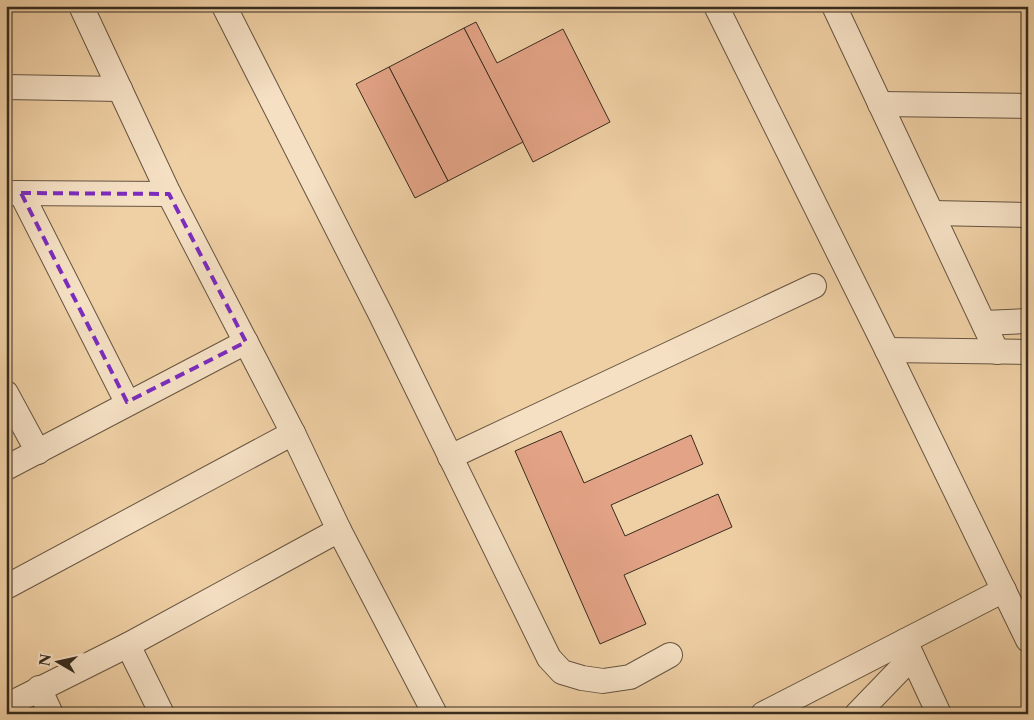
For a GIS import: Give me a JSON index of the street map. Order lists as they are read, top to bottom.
{
  "north": "left"
}
